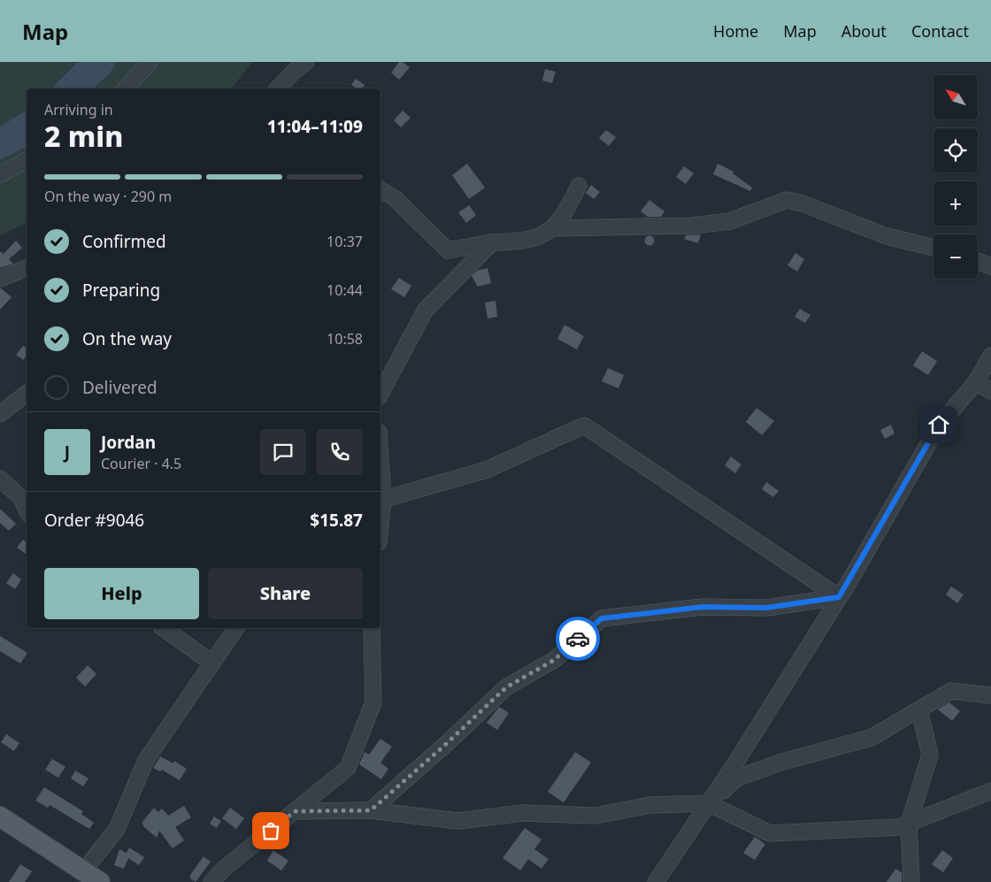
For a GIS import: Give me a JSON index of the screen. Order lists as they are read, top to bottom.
{
  "north": "top left",
  "page": {
    "header": "Map",
    "nav": [
      "Home",
      "Map",
      "About",
      "Contact"
    ],
    "map_buttons": ["+", "−"],
    "heading": ["2 min", "Arriving in", "11:04–11:09"],
    "panel": [
      "Jordan",
      "Courier · 4.5",
      "Order #9046",
      "$15.87"
    ],
    "bar": "On the way · 290 m",
    "list": [
      ["Confirmed", "10:37"],
      ["Preparing", "10:44"],
      ["On the way", "10:58"],
      "Delivered"
    ],
    "round": "J",
    "buttons": ["Help", "Share"]
  }
}
